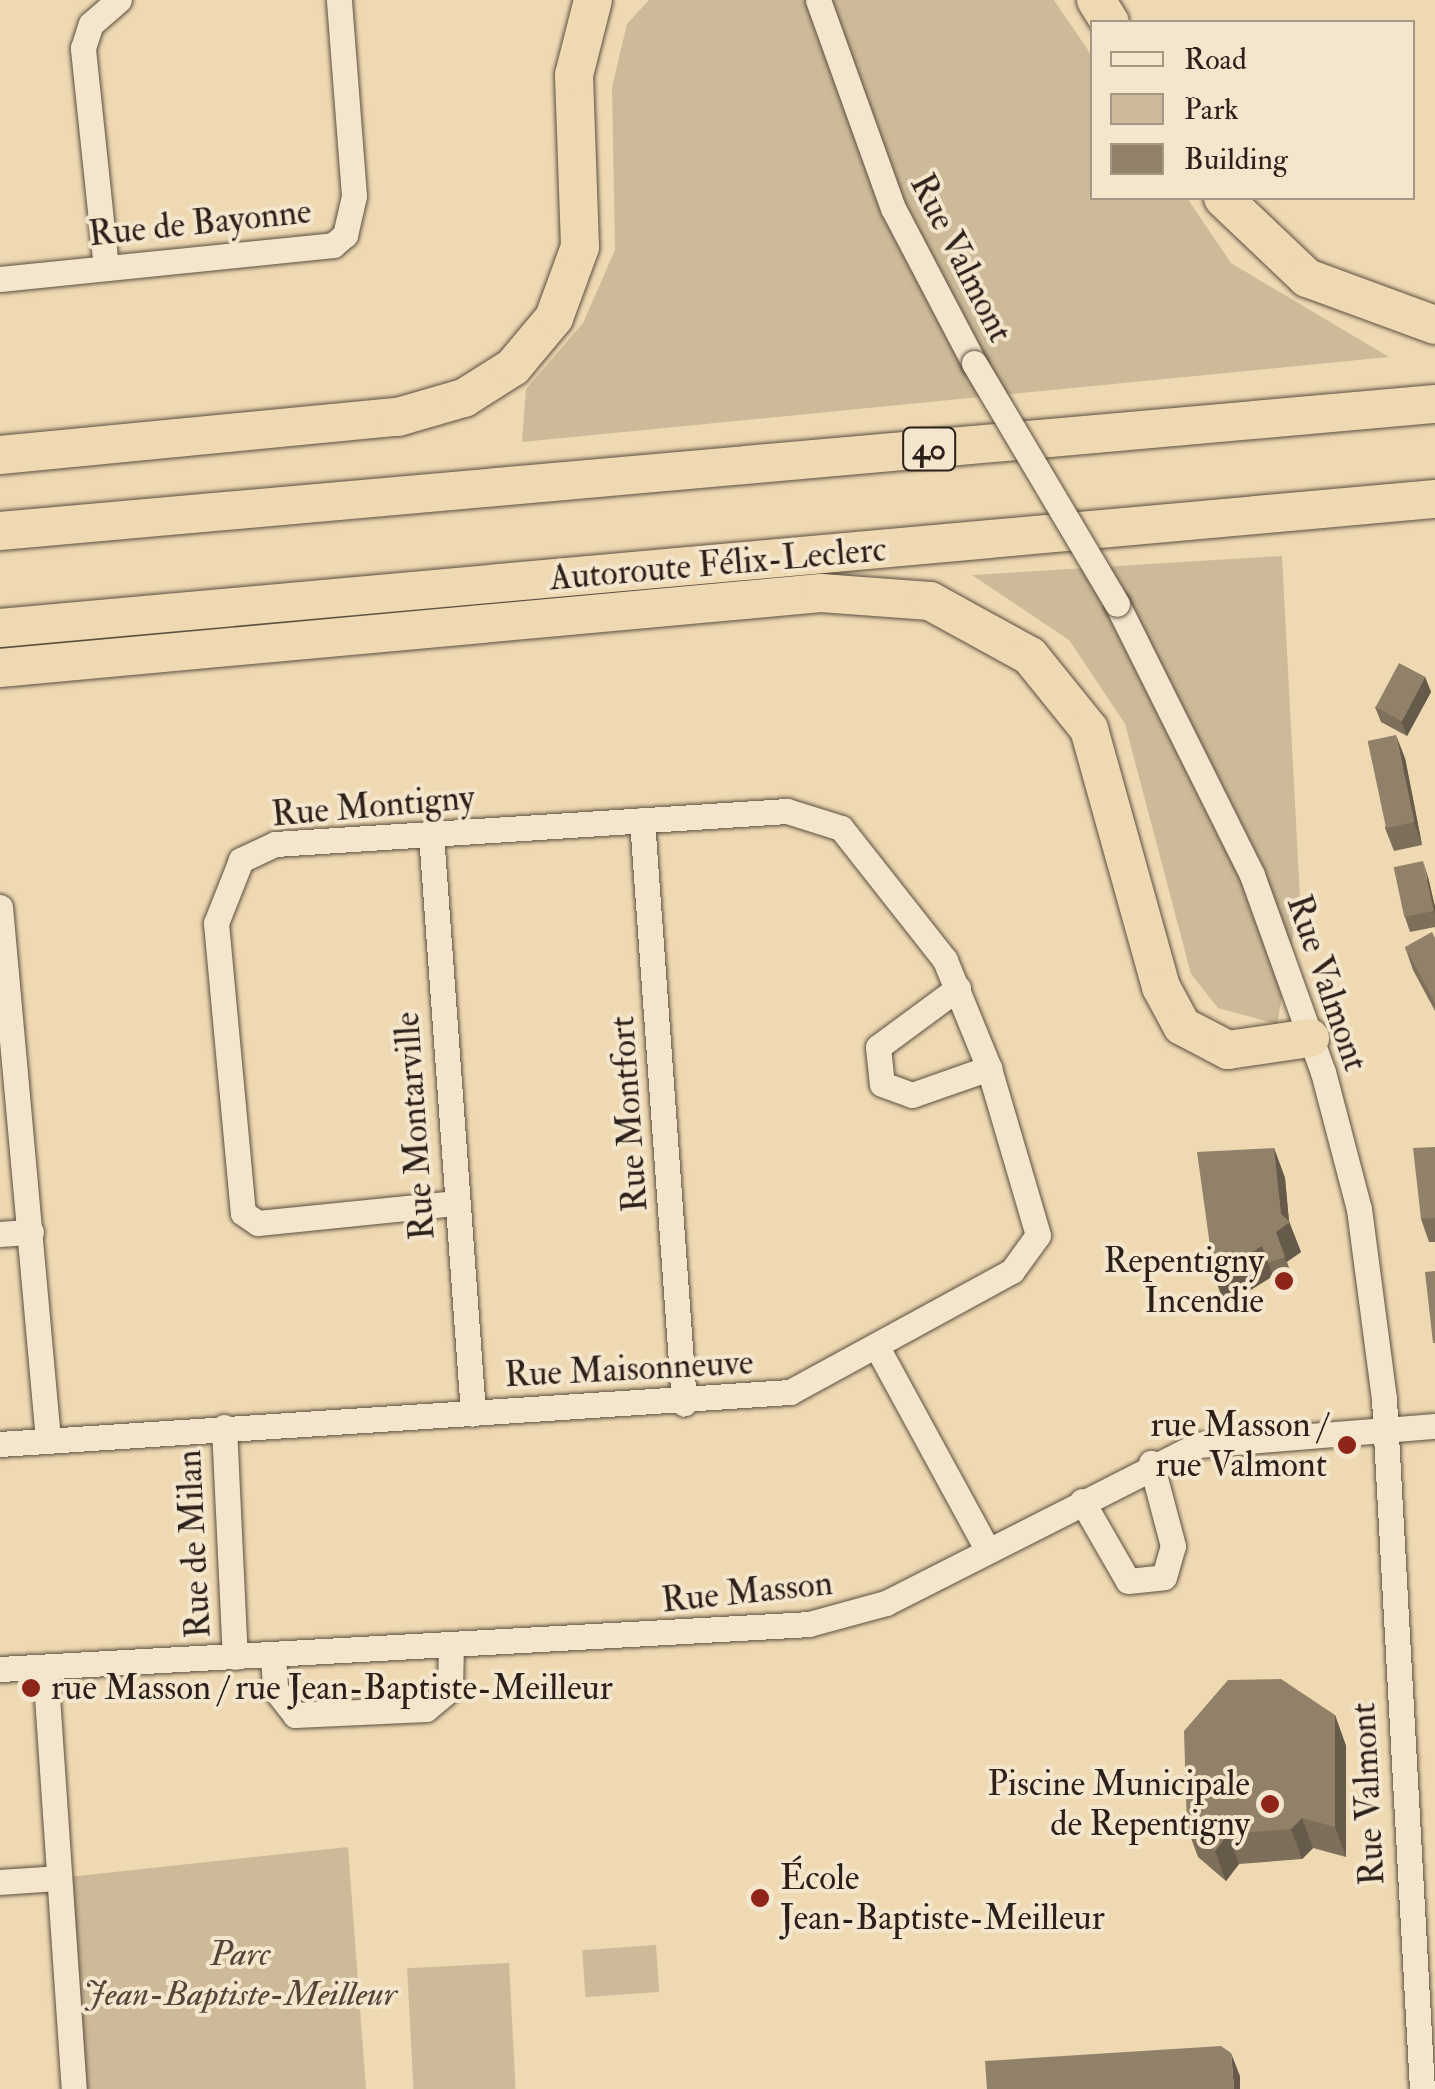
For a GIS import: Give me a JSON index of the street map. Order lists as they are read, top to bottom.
{
  "streets": {
    "highway": ["40", "Autoroute Félix-Leclerc"],
    "street": [
      "Rue de Bayonne",
      "Rue Valmont",
      "Rue Montigny",
      "Rue Montfort",
      "Rue Montarville",
      "Rue Maisonneuve",
      "Rue de Milan",
      "Rue Masson"
    ]
  },
  "crossings": [
    ["Rue Valmont", "Rue Masson"],
    ["Rue Montigny", "Rue Montfort"],
    ["Rue Montigny", "Rue Montarville"],
    ["Rue Montigny", "Rue Maisonneuve"],
    ["Rue Montfort", "Rue Maisonneuve"],
    ["Rue Montarville", "Rue Maisonneuve"],
    ["Rue Maisonneuve", "Rue de Milan"],
    ["Rue de Milan", "Rue Masson"]
  ],
  "parks": ["Parc Jean-Baptiste-Meilleur"],
  "places": [
    "Repentigny Incendie",
    "rue Masson / rue Valmont",
    "rue Masson / rue Jean-Baptiste-Meilleur",
    "Piscine Municipale de Repentigny",
    "École Jean-Baptiste-Meilleur"
  ],
  "legend": ["Road", "Park", "Building"]
}
